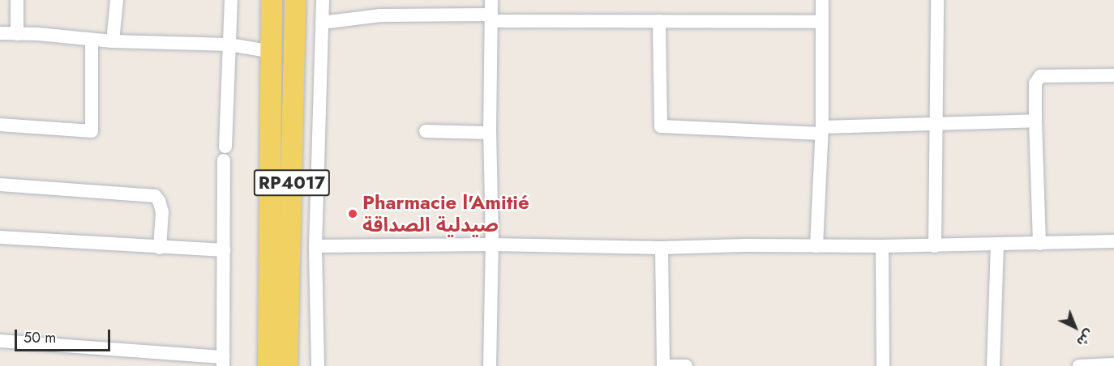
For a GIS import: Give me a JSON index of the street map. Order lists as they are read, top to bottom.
{
  "streets": {
    "main road": ["RP4017"]
  },
  "places": ["Pharmacie l'Amitié صيدلية الصداقة"],
  "scale_bar": "50 m",
  "north": "bottom right"
}
